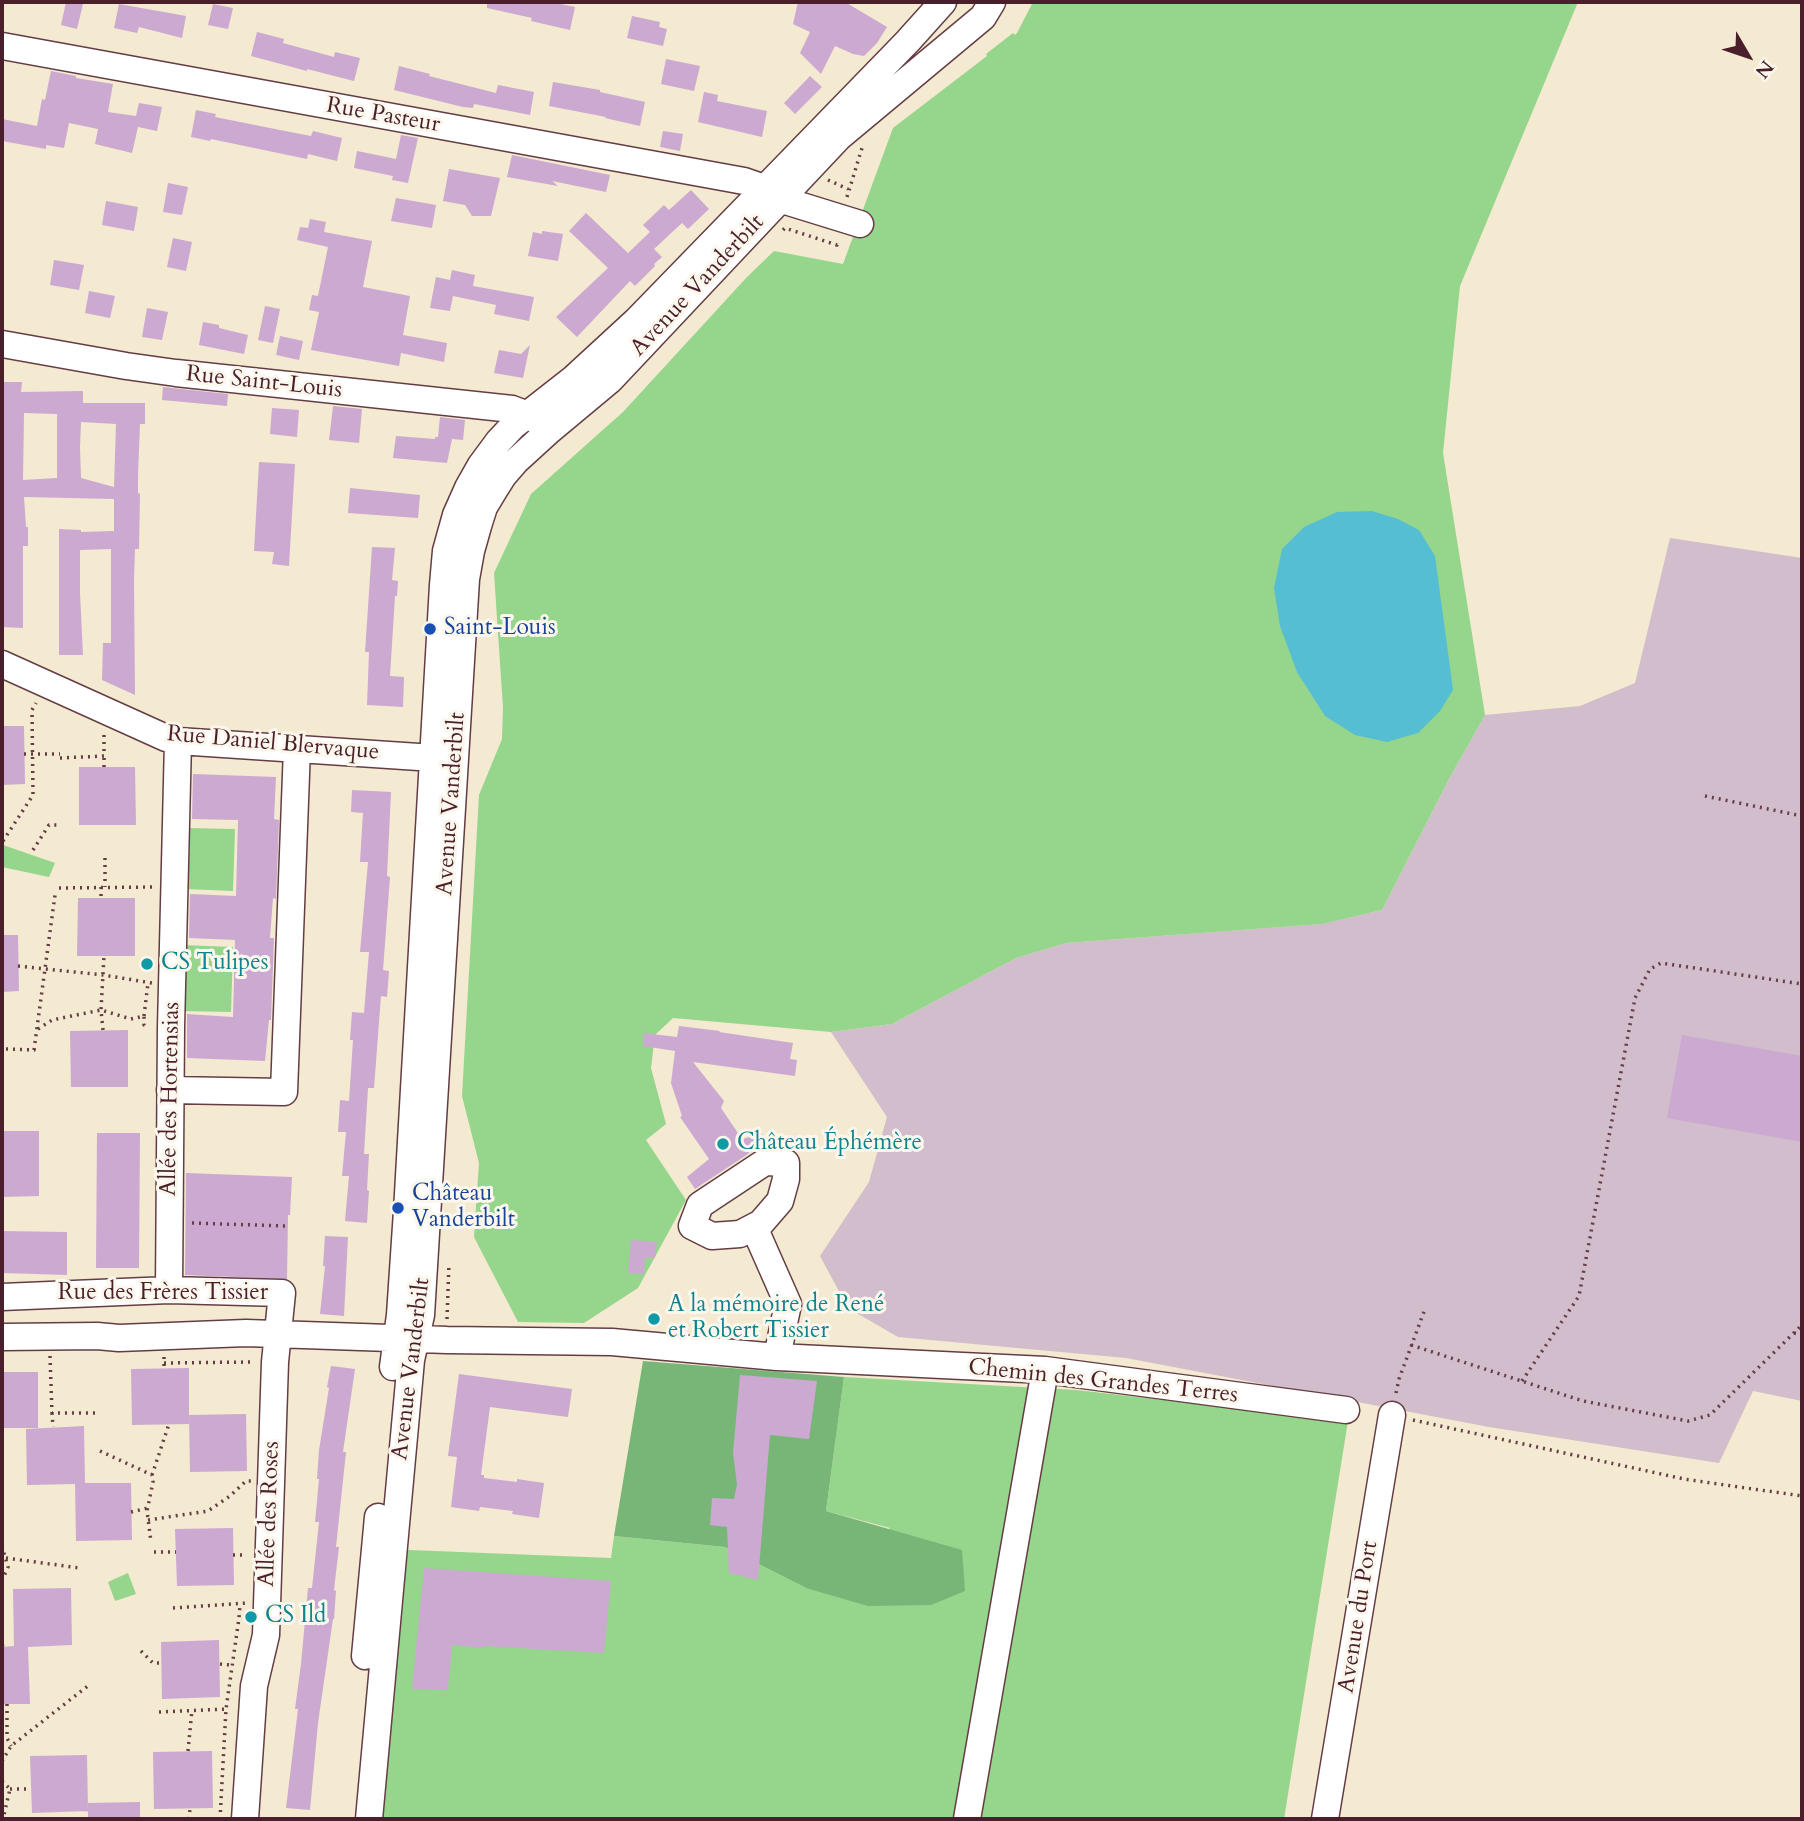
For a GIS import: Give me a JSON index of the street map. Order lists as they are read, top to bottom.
{
  "streets": {
    "street": [
      "Rue Pasteur",
      "Avenue Vanderbilt",
      "Rue Saint-Louis",
      "Rue Daniel Blervaque",
      "Allée des Hortensias",
      "Rue des Frères Tissier",
      "Chemin des Grandes Terres",
      "Allée des Roses",
      "Avenue du Port"
    ]
  },
  "crossings": [
    ["Rue Pasteur", "Avenue Vanderbilt"],
    ["Avenue Vanderbilt", "Rue Saint-Louis"],
    ["Avenue Vanderbilt", "Rue Daniel Blervaque"],
    ["Avenue Vanderbilt", "Rue des Frères Tissier"],
    ["Avenue Vanderbilt", "Chemin des Grandes Terres"],
    ["Rue Daniel Blervaque", "Allée des Hortensias"],
    ["Allée des Hortensias", "Rue des Frères Tissier"],
    ["Rue des Frères Tissier", "Chemin des Grandes Terres"],
    ["Rue des Frères Tissier", "Allée des Roses"]
  ],
  "places": [
    "Saint-Louis",
    "CS Tulipes",
    "Château Éphémère",
    "Château Vanderbilt",
    "A la mémoire de René et Robert Tissier",
    "CS Ild"
  ],
  "north": "bottom right"
}
